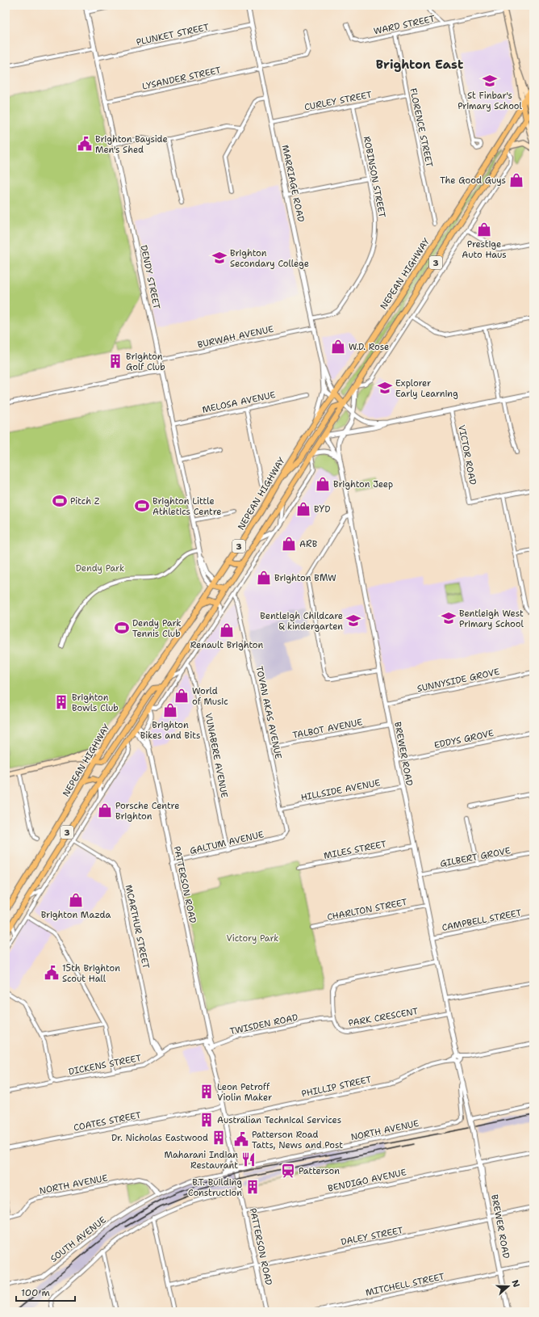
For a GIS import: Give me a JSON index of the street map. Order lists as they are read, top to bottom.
{
  "streets": {
    "highway": ["3", "NEPEAN HIGHWAY"],
    "street": [
      "WARD STREET",
      "PLUNKET STREET",
      "LYSANDER STREET",
      "CURLEY STREET",
      "FLORENCE STREET",
      "ROBINSON STREET",
      "MARRIAGE ROAD",
      "DENDY STREET",
      "BURWAH AVENUE",
      "MELOSA AVENUE",
      "VICTOR ROAD",
      "SUNNYSIDE GROVE",
      "TOVAN AKAS AVENUE",
      "TALBOT AVENUE",
      "EDDYS GROVE",
      "BREWER ROAD",
      "VUNABERE AVENUE",
      "HILLSIDE AVENUE",
      "GALTUM AVENUE",
      "MILES STREET",
      "GILBERT GROVE",
      "PATTERSON ROAD",
      "CHARLTON STREET",
      "CAMPBELL STREET",
      "MCARTHUR STREET",
      "PARK CRESCENT",
      "TWISDEN ROAD",
      "DICKENS STREET",
      "PHILLIP STREET",
      "COATES STREET",
      "NORTH AVENUE",
      "BENDIGO AVENUE",
      "DALEY STREET",
      "SOUTH AVENUE",
      "MITCHELL STREET"
    ]
  },
  "crossings": [
    ["WARD STREET", "FLORENCE STREET"],
    ["PLUNKET STREET", "MARRIAGE ROAD"],
    ["PLUNKET STREET", "DENDY STREET"],
    ["LYSANDER STREET", "MARRIAGE ROAD"],
    ["LYSANDER STREET", "DENDY STREET"],
    ["CURLEY STREET", "FLORENCE STREET"],
    ["CURLEY STREET", "ROBINSON STREET"],
    ["CURLEY STREET", "MARRIAGE ROAD"],
    ["ROBINSON STREET", "MARRIAGE ROAD"],
    ["MARRIAGE ROAD", "NEPEAN HIGHWAY"],
    ["MARRIAGE ROAD", "BURWAH AVENUE"],
    ["3", "BREWER ROAD"],
    ["3", "PATTERSON ROAD"],
    ["NEPEAN HIGHWAY", "DENDY STREET"],
    ["DENDY STREET", "BURWAH AVENUE"],
    ["DENDY STREET", "MELOSA AVENUE"],
    ["SUNNYSIDE GROVE", "BREWER ROAD"],
    ["TOVAN AKAS AVENUE", "TALBOT AVENUE"],
    ["TOVAN AKAS AVENUE", "HILLSIDE AVENUE"],
    ["TOVAN AKAS AVENUE", "GALTUM AVENUE"],
    ["TALBOT AVENUE", "BREWER ROAD"],
    ["EDDYS GROVE", "BREWER ROAD"],
    ["BREWER ROAD", "HILLSIDE AVENUE"],
    ["BREWER ROAD", "MILES STREET"],
    ["BREWER ROAD", "GILBERT GROVE"],
    ["BREWER ROAD", "CHARLTON STREET"],
    ["BREWER ROAD", "CAMPBELL STREET"],
    ["BREWER ROAD", "PARK CRESCENT"],
    ["BREWER ROAD", "PHILLIP STREET"],
    ["BREWER ROAD", "NORTH AVENUE"],
    ["BREWER ROAD", "BENDIGO AVENUE"],
    ["BREWER ROAD", "DALEY STREET"],
    ["BREWER ROAD", "MITCHELL STREET"],
    ["VUNABERE AVENUE", "GALTUM AVENUE"],
    ["GALTUM AVENUE", "PATTERSON ROAD"],
    ["PATTERSON ROAD", "TWISDEN ROAD"],
    ["PATTERSON ROAD", "DICKENS STREET"],
    ["PATTERSON ROAD", "PHILLIP STREET"],
    ["PATTERSON ROAD", "COATES STREET"],
    ["PATTERSON ROAD", "NORTH AVENUE"],
    ["PATTERSON ROAD", "BENDIGO AVENUE"],
    ["PATTERSON ROAD", "DALEY STREET"],
    ["MCARTHUR STREET", "DICKENS STREET"],
    ["PARK CRESCENT", "TWISDEN ROAD"],
    ["NORTH AVENUE", "SOUTH AVENUE"]
  ],
  "districts": ["Brighton East"],
  "parks": ["Dendy Park", "Victory Park"],
  "places": {
    "school or university": [
      "St Finbar's Primary School",
      "Brighton Secondary College",
      "Explorer Early Learning",
      "Bentleigh West Primary School",
      "Bentleigh Childcare & kindergarten"
    ],
    "public building": ["Brighton Bayside Men's Shed", "15th Brighton Scout Hall", "Patterson Road Tatts, News and Post"],
    "shop": [
      "The Good Guys",
      "Prestige Auto Haus",
      "W.D. Rose",
      "Brighton Jeep",
      "BYD",
      "ARB",
      "Brighton BMW",
      "Renault Brighton",
      "World of Music",
      "Brighton Bikes and Bits",
      "Porsche Centre Brighton",
      "Brighton Mazda"
    ],
    "building": [
      "Brighton Golf Club",
      "Brighton Bowls Club",
      "Leon Petroff Violin Maker",
      "Australian Technical Services",
      "Dr. Nicholas Eastwood",
      "B.T. Building Construction"
    ],
    "sports": ["Pitch Z", "Brighton Little Athletics Centre", "Dendy Park Tennis Club"],
    "restaurant": ["Maharani Indian Restaurant"],
    "station": ["Patterson"]
  },
  "scale_bar": "100 m",
  "north": "right"
}
